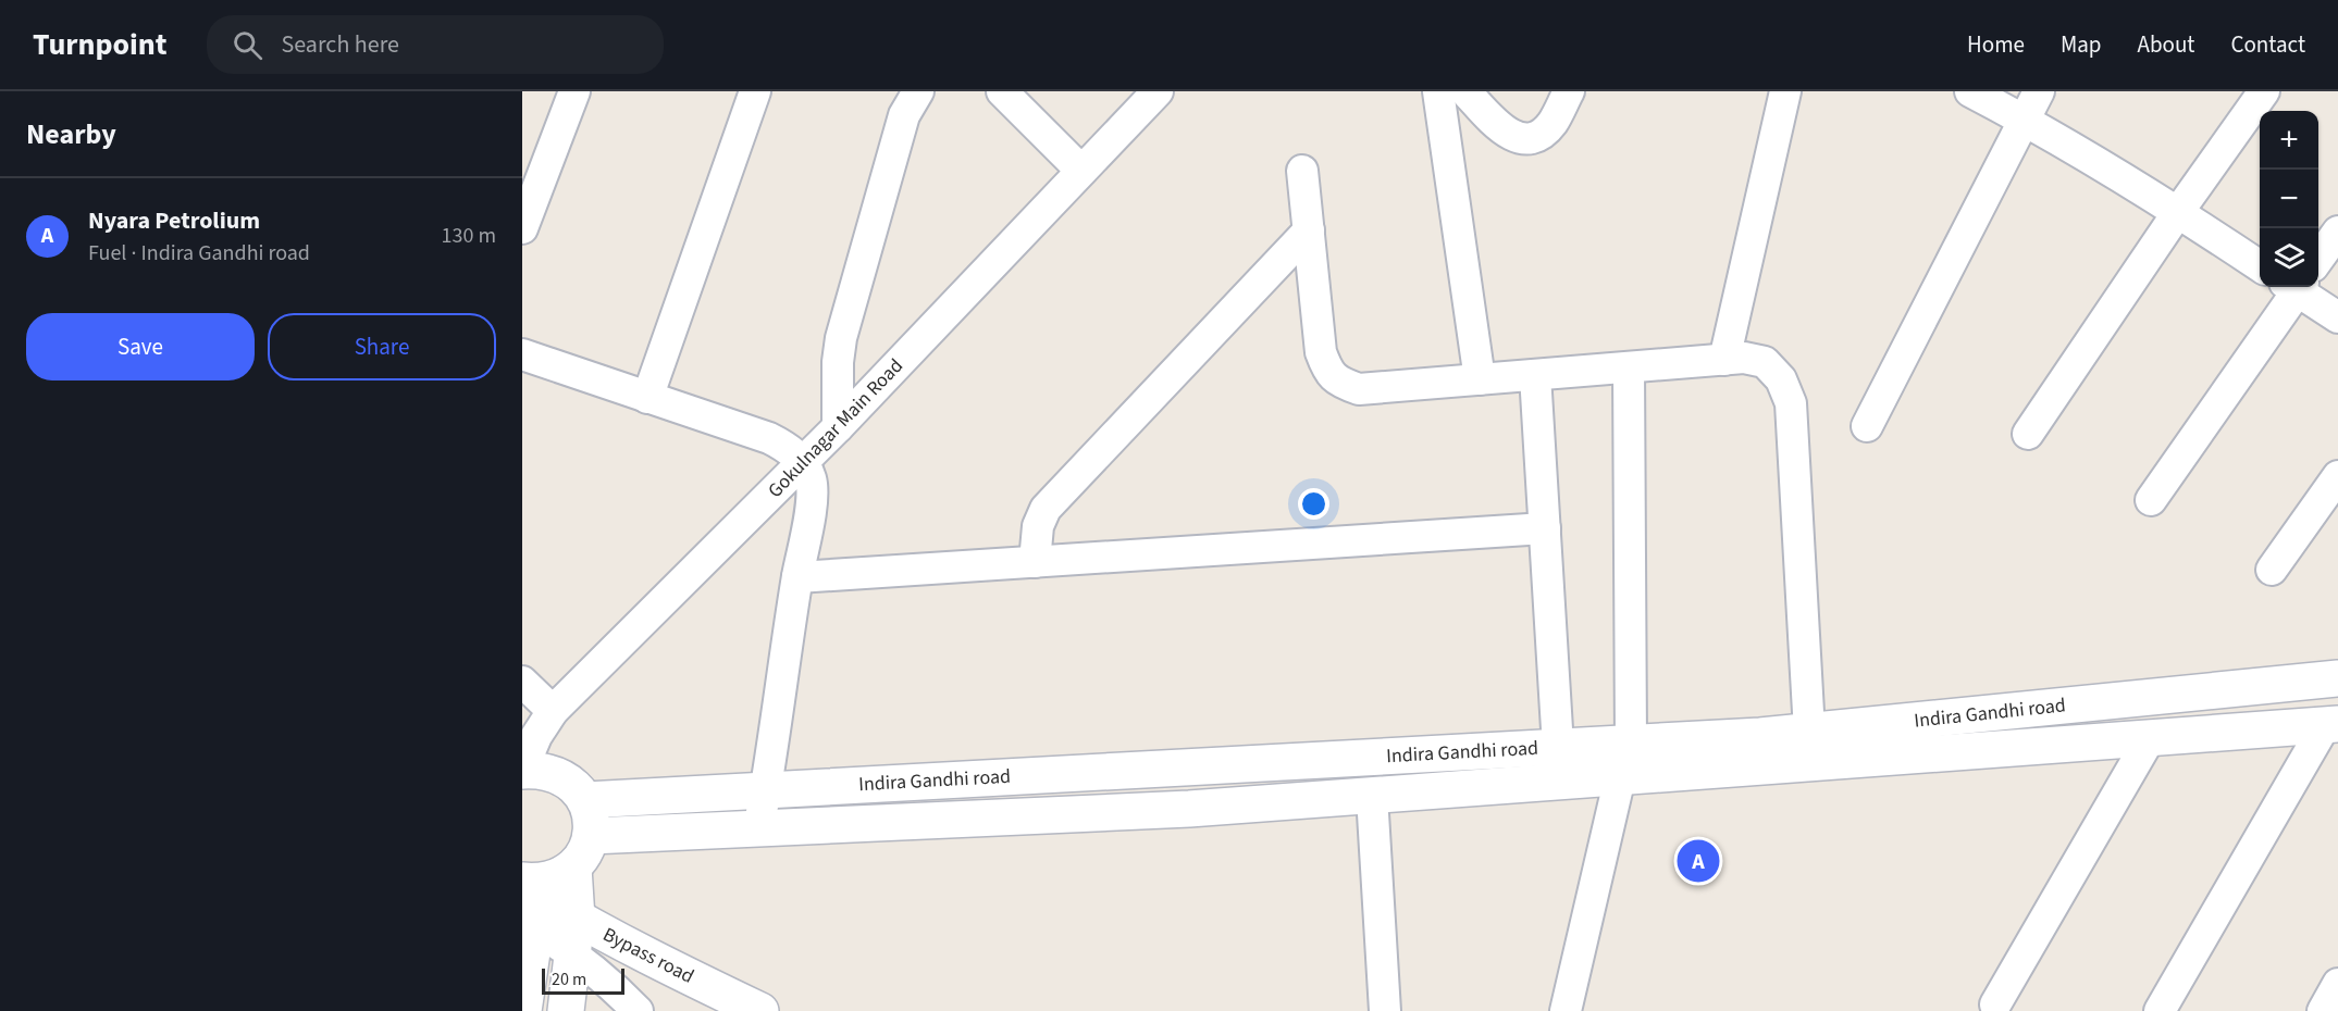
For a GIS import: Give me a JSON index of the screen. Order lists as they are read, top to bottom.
{
  "streets": {
    "main road": ["Indira Gandhi road", "Bypass road"],
    "street": ["Gokulnagar Main Road"]
  },
  "scale_bar": "20 m",
  "page": {
    "header": "Turnpoint",
    "search": "Search here",
    "nav": [
      "Home",
      "Map",
      "About",
      "Contact"
    ],
    "heading": "Nearby",
    "map_buttons": ["+", "−"],
    "list": [
      {
        "mark": "A",
        "name": "Nyara Petrolium",
        "note": "Fuel · Indira Gandhi road",
        "value": "130 m"
      }
    ],
    "buttons": ["Save", "Share"],
    "pins": "A",
    "scale": "20 m"
  }
}
